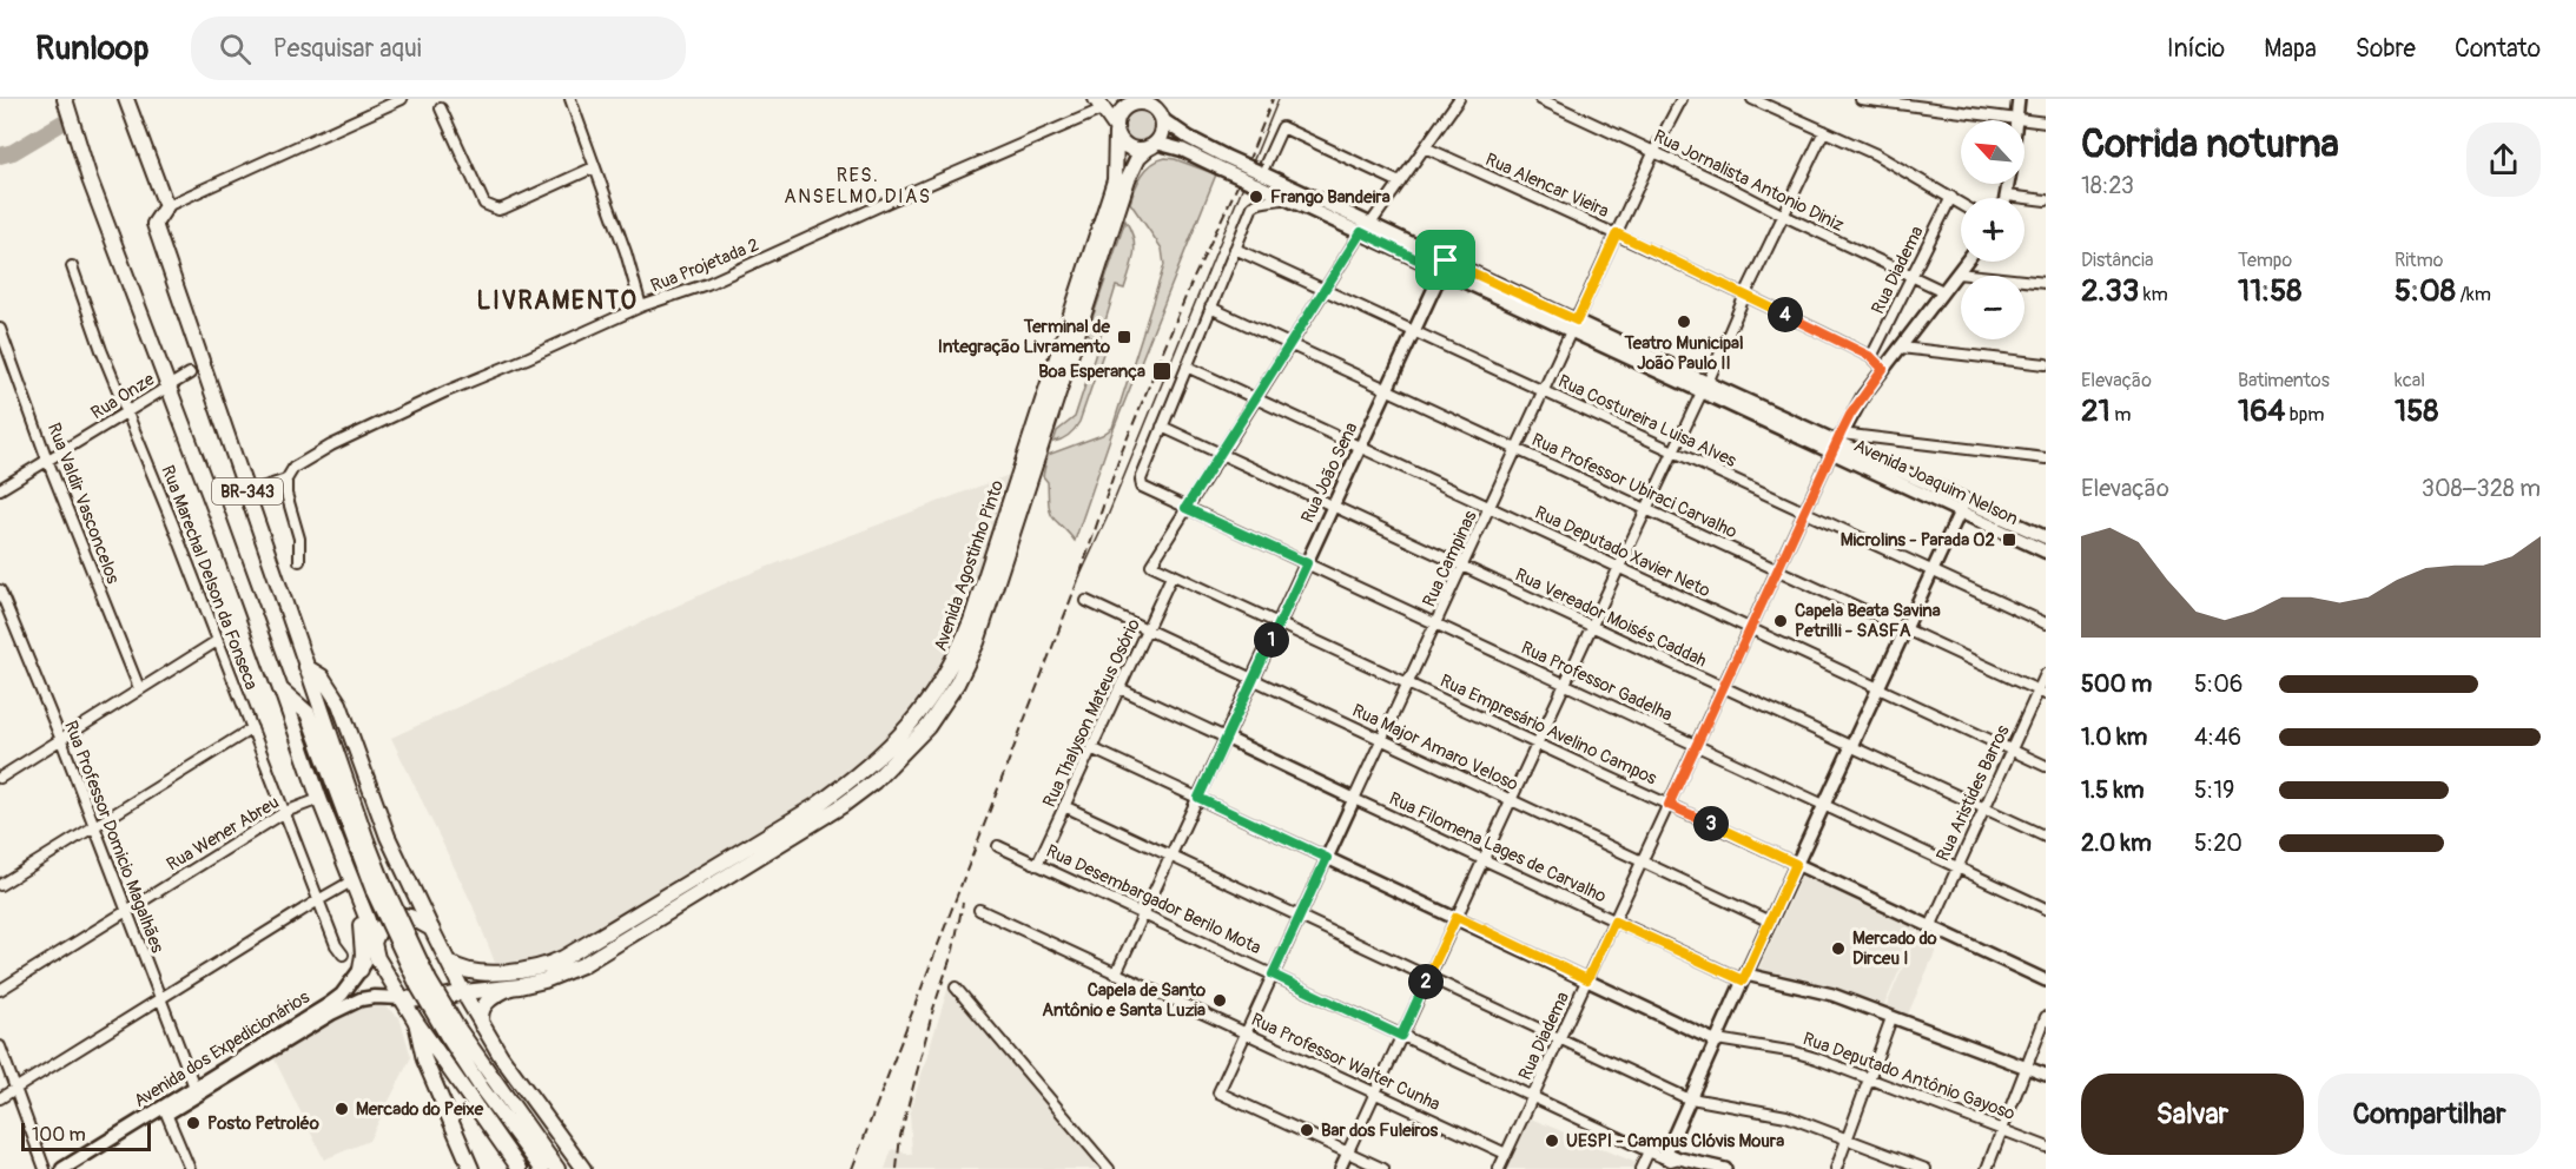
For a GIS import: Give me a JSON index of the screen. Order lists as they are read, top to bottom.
{
  "streets": {
    "main road": [
      "Avenida Joaquim Nelson",
      "BR-343",
      "Avenida Agostinho Pinto",
      "Avenida dos Expedicionários"
    ],
    "street": [
      "Rua Jornalista Antonio Diniz",
      "Rua Alencar Vieira",
      "Rua Projetada 2",
      "Rua Diadema",
      "Rua Onze",
      "Rua Costureira Luisa Alves",
      "Rua João Sena",
      "Rua Professor Ubiraci Carvalho",
      "Rua Valdir Vasconcelos",
      "Rua Deputado Xavier Neto",
      "Rua Campinas",
      "Rua Marechal Delson da Fonseca",
      "Rua Vereador Moisés Caddah",
      "Rua Professor Gadelha",
      "Rua Thalyson Mateus Osório",
      "Rua Empresário Avelino Campos",
      "Rua Major Amaro Veloso",
      "Rua Aristides Barros",
      "Rua Wener Abreu",
      "Rua Professor Domicio Magalhães",
      "Rua Filomena Lages de Carvalho",
      "Rua Desembargador Berilo Mota",
      "Rua Professor Walter Cunha",
      "Rua Deputado Antônio Gayoso"
    ]
  },
  "crossings": [
    ["Rua Jornalista Antonio Diniz", "Rua Diadema"],
    ["Rua Jornalista Antonio Diniz", "Rua Campinas"],
    ["Rua Alencar Vieira", "Rua Diadema"],
    ["Rua Alencar Vieira", "Rua Campinas"],
    ["Rua Diadema", "Rua Costureira Luisa Alves"],
    ["Rua Diadema", "Avenida Joaquim Nelson"],
    ["Rua Diadema", "Rua Professor Ubiraci Carvalho"],
    ["Rua Diadema", "Rua Deputado Xavier Neto"],
    ["Rua Diadema", "Rua Vereador Moisés Caddah"],
    ["Rua Diadema", "Rua Professor Gadelha"],
    ["Rua Diadema", "Rua Empresário Avelino Campos"],
    ["Rua Diadema", "Rua Major Amaro Veloso"],
    ["Rua Diadema", "Rua Filomena Lages de Carvalho"],
    ["Rua Diadema", "Rua Desembargador Berilo Mota"],
    ["Rua Diadema", "Rua Professor Walter Cunha"],
    ["Rua Diadema", "Rua Deputado Antônio Gayoso"],
    ["Rua Onze", "BR-343"],
    ["Rua Onze", "Rua Valdir Vasconcelos"],
    ["Rua Onze", "Rua Marechal Delson da Fonseca"],
    ["Rua Costureira Luisa Alves", "Rua João Sena"],
    ["Rua Costureira Luisa Alves", "Rua Campinas"],
    ["Rua João Sena", "Avenida Joaquim Nelson"],
    ["Rua João Sena", "Rua Professor Ubiraci Carvalho"],
    ["Rua João Sena", "Rua Deputado Xavier Neto"],
    ["Rua João Sena", "Rua Vereador Moisés Caddah"],
    ["Rua João Sena", "Rua Professor Gadelha"],
    ["Rua João Sena", "Rua Empresário Avelino Campos"],
    ["Rua João Sena", "Rua Major Amaro Veloso"],
    ["Avenida Joaquim Nelson", "Rua Campinas"],
    ["Avenida Joaquim Nelson", "Avenida Agostinho Pinto"],
    ["Rua Professor Ubiraci Carvalho", "Rua Campinas"],
    ["Rua Professor Ubiraci Carvalho", "Rua Aristides Barros"],
    ["Rua Deputado Xavier Neto", "Rua Campinas"],
    ["Rua Deputado Xavier Neto", "Rua Aristides Barros"],
    ["Rua Campinas", "Rua Vereador Moisés Caddah"],
    ["Rua Campinas", "Rua Professor Gadelha"],
    ["Rua Campinas", "Rua Empresário Avelino Campos"],
    ["Rua Campinas", "Rua Major Amaro Veloso"],
    ["Rua Campinas", "Rua Filomena Lages de Carvalho"],
    ["Rua Marechal Delson da Fonseca", "Rua Wener Abreu"],
    ["Rua Vereador Moisés Caddah", "Rua Professor Gadelha"],
    ["Rua Vereador Moisés Caddah", "Rua Aristides Barros"],
    ["Rua Professor Gadelha", "Rua Empresário Avelino Campos"],
    ["Rua Professor Gadelha", "Rua Aristides Barros"],
    ["Rua Thalyson Mateus Osório", "Rua Empresário Avelino Campos"],
    ["Rua Thalyson Mateus Osório", "Rua Major Amaro Veloso"],
    ["Rua Thalyson Mateus Osório", "Rua Desembargador Berilo Mota"],
    ["Rua Thalyson Mateus Osório", "Rua Deputado Antônio Gayoso"],
    ["Rua Empresário Avelino Campos", "Rua Aristides Barros"],
    ["Rua Wener Abreu", "Rua Professor Domicio Magalhães"],
    ["Rua Professor Domicio Magalhães", "Avenida dos Expedicionários"]
  ],
  "districts": ["RES. ANSELMO DIAS", "LIVRAMENTO"],
  "places": {
    "other": [
      "Frango Bandeira",
      "Teatro Municipal João Paulo II",
      "Capela Beata Savina Petrilli - SASFA",
      "Mercado do Dirceu I",
      "Capela de Santo Antônio e Santa Luzia",
      "Mercado do Peixe",
      "Posto Petroléo",
      "Bar dos Fuleiros",
      "UESPI - Campus Clóvis Moura"
    ],
    "transit": ["Terminal de Integração Livramento", "Boa Esperança", "Microlins - Parada 02"]
  },
  "scale_bar": "100 m",
  "north": "top left",
  "page": {
    "header": "Runloop",
    "search": "Pesquisar aqui",
    "nav": [
      "Início",
      "Mapa",
      "Sobre",
      "Contato"
    ],
    "heading": ["Corrida noturna", "18:23"],
    "map_buttons": ["+", "−"],
    "stats": [
      ["Distância", "2.33 km"],
      ["Tempo", "11:58"],
      ["Ritmo", "5:08 /km"],
      ["Elevação", "21 m"],
      ["Batimentos", "164 bpm"],
      ["kcal", "158"]
    ],
    "pins": [
      "4",
      "1",
      "3",
      "2"
    ],
    "chart": ["Elevação", "308–328 m"],
    "list": [
      {
        "name": "500 m",
        "note": "5:06"
      },
      {
        "name": "1.0 km",
        "note": "4:46"
      },
      {
        "name": "1.5 km",
        "note": "5:19"
      },
      {
        "name": "2.0 km",
        "note": "5:20"
      }
    ],
    "buttons": ["Salvar", "Compartilhar"],
    "scale": "100 m"
  }
}
